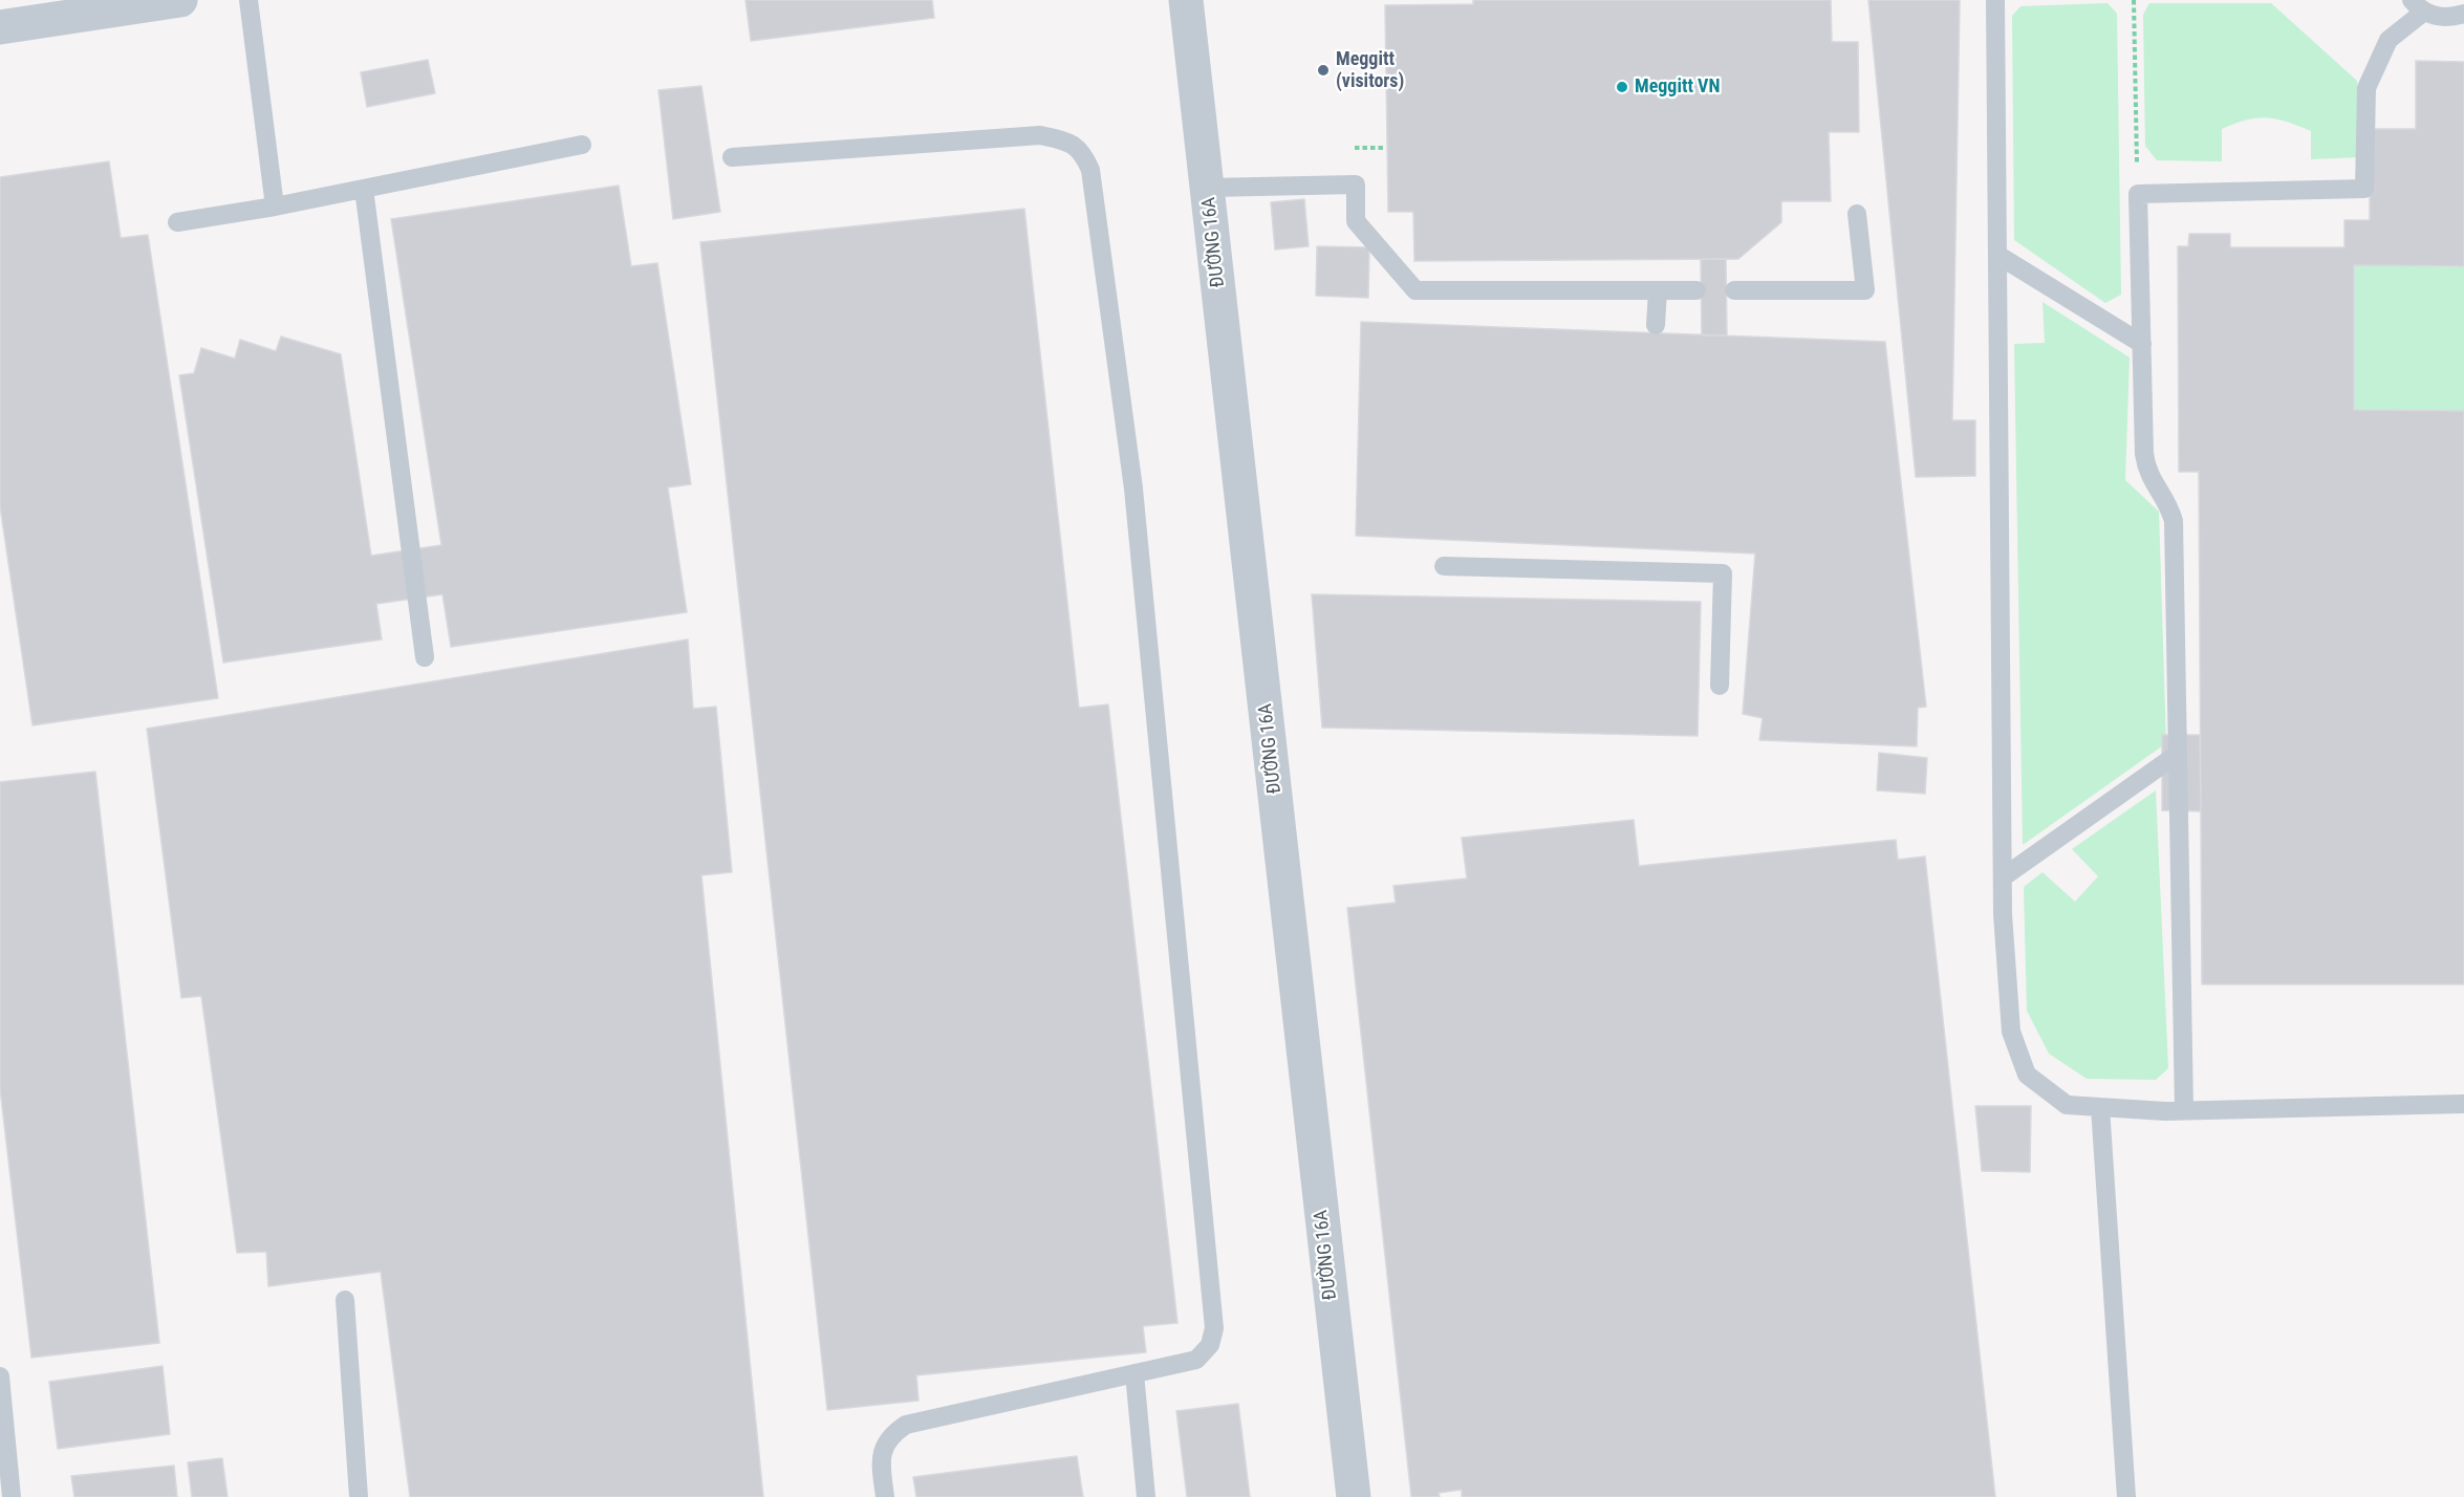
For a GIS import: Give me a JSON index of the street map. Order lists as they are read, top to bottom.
{
  "streets": {
    "street": ["ĐƯỜNG 16A"]
  },
  "places": ["Meggitt (visitors)", "Meggitt VN"]
}
